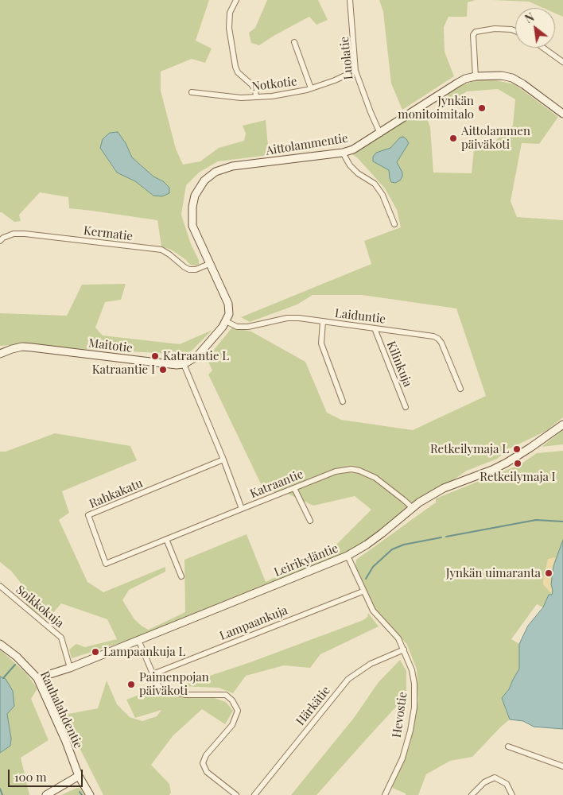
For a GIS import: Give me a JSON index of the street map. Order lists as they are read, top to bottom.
{
  "streets": {
    "street": [
      "Luolatie",
      "Notkotie",
      "Aittolammentie",
      "Kermatie",
      "Laiduntie",
      "Maitotie",
      "Kilinkuja",
      "Katraantie",
      "Rahkakatu",
      "Leirikyläntie",
      "Soikkokuja",
      "Lampaankuja",
      "Härkätie",
      "Rauhalahdentie",
      "Hevostie"
    ]
  },
  "crossings": [
    ["Luolatie", "Notkotie"],
    ["Luolatie", "Aittolammentie"],
    ["Aittolammentie", "Kermatie"],
    ["Aittolammentie", "Laiduntie"],
    ["Laiduntie", "Kilinkuja"],
    ["Maitotie", "Katraantie"],
    ["Katraantie", "Rahkakatu"],
    ["Katraantie", "Leirikyläntie"],
    ["Leirikyläntie", "Soikkokuja"],
    ["Leirikyläntie", "Rauhalahdentie"],
    ["Leirikyläntie", "Hevostie"],
    ["Lampaankuja", "Hevostie"],
    ["Härkätie", "Hevostie"]
  ],
  "places": [
    "Jynkän monitoimitalo",
    "Aittolammen päiväkoti",
    "Katraantie L",
    "Katraantie I",
    "Retkeilymaja L",
    "Retkeilymaja I",
    "Jynkän uimaranta",
    "Lampaankuja L",
    "Paimenpojan päiväkoti"
  ],
  "scale_bar": "100 m",
  "north": "top left"
}
